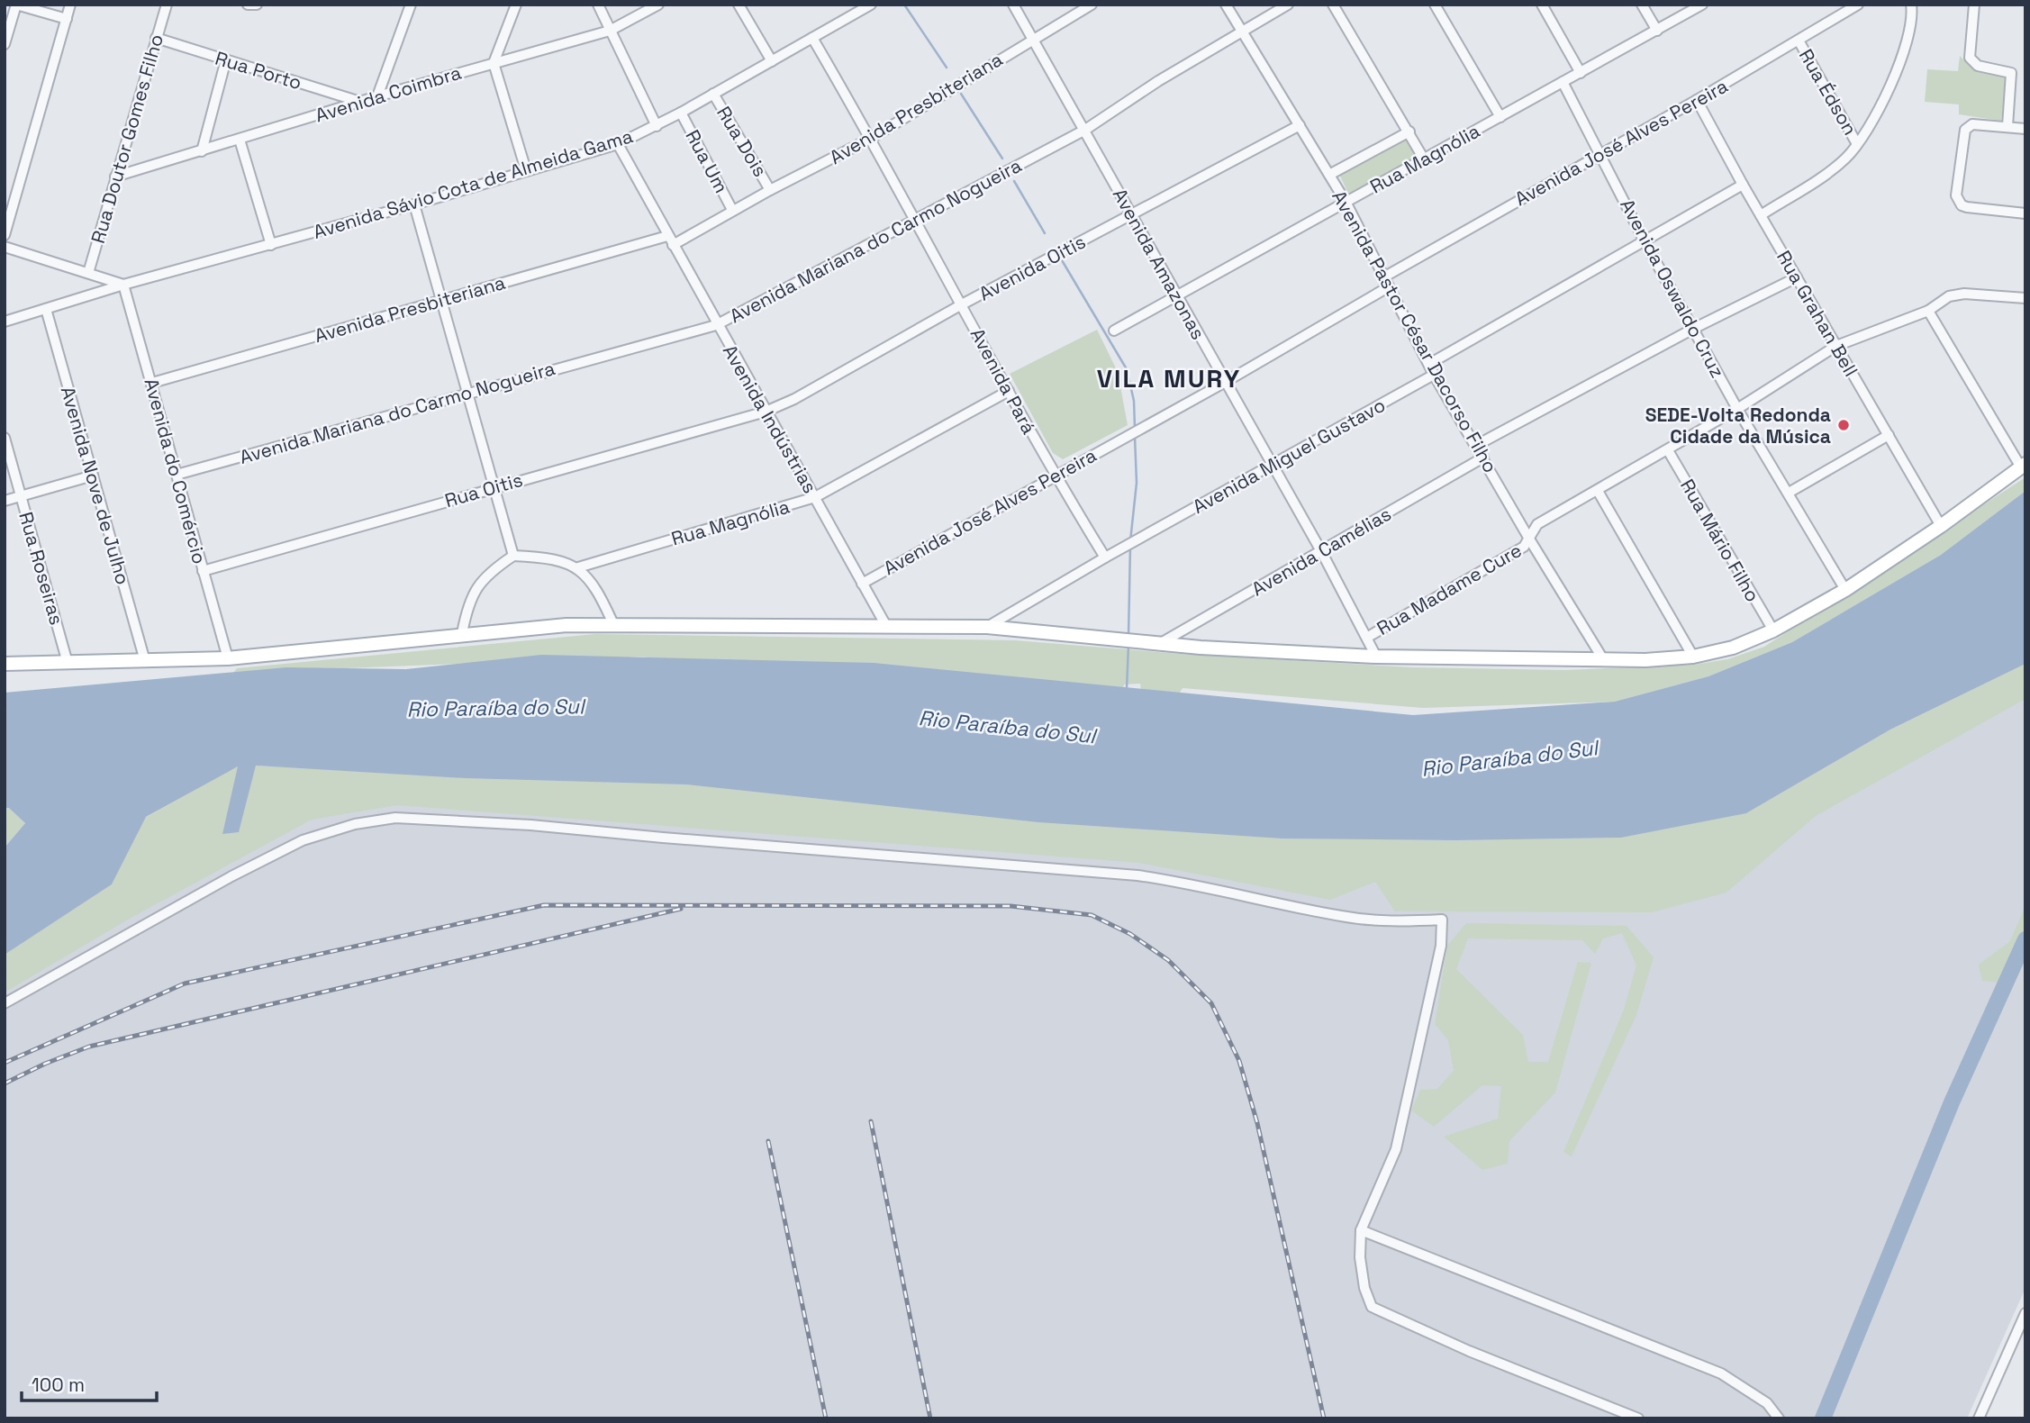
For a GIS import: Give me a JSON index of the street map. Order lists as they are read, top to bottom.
{
  "streets": {
    "street": [
      "Rua Porto",
      "Rua Édson",
      "Avenida Coimbra",
      "Avenida Presbiteriana",
      "Rua Doutor Gomes Filho",
      "Rua Dois",
      "Avenida José Alves Pereira",
      "Rua Magnólia",
      "Rua Um",
      "Avenida Sávio Cota de Almeida Gama",
      "Avenida Mariana do Carmo Nogueira",
      "Avenida Amazonas",
      "Avenida Oitis",
      "Avenida Oswaldo Cruz",
      "Rua Grahan Bell",
      "Avenida Pastor César Dacorso Filho",
      "Avenida Pará",
      "Avenida Indústrias",
      "Avenida Miguel Gustavo",
      "Avenida do Comércio",
      "Avenida Nove de Julho",
      "Rua Oitis",
      "Rua Mário Filho",
      "Avenida Camélias",
      "Rua Roseiras",
      "Rua Madame Cure"
    ]
  },
  "crossings": [
    ["Rua Porto", "Avenida Coimbra"],
    ["Rua Porto", "Rua Doutor Gomes Filho"],
    ["Rua Édson", "Avenida José Alves Pereira"],
    ["Avenida Coimbra", "Rua Doutor Gomes Filho"],
    ["Avenida Presbiteriana", "Rua Dois"],
    ["Avenida Presbiteriana", "Rua Um"],
    ["Avenida Presbiteriana", "Avenida Amazonas"],
    ["Avenida Presbiteriana", "Avenida Pará"],
    ["Avenida Presbiteriana", "Avenida Indústrias"],
    ["Avenida Presbiteriana", "Avenida do Comércio"],
    ["Rua Dois", "Avenida Sávio Cota de Almeida Gama"],
    ["Avenida José Alves Pereira", "Avenida Amazonas"],
    ["Avenida José Alves Pereira", "Avenida Oswaldo Cruz"],
    ["Avenida José Alves Pereira", "Rua Grahan Bell"],
    ["Avenida José Alves Pereira", "Avenida Pastor César Dacorso Filho"],
    ["Avenida José Alves Pereira", "Avenida Pará"],
    ["Avenida José Alves Pereira", "Avenida Indústrias"],
    ["Rua Magnólia", "Avenida Amazonas"],
    ["Rua Magnólia", "Avenida Oswaldo Cruz"],
    ["Rua Magnólia", "Avenida Pastor César Dacorso Filho"],
    ["Rua Magnólia", "Avenida Pará"],
    ["Rua Magnólia", "Avenida Indústrias"],
    ["Rua Um", "Avenida Sávio Cota de Almeida Gama"],
    ["Avenida Sávio Cota de Almeida Gama", "Avenida Pará"],
    ["Avenida Sávio Cota de Almeida Gama", "Avenida Indústrias"],
    ["Avenida Sávio Cota de Almeida Gama", "Avenida do Comércio"],
    ["Avenida Sávio Cota de Almeida Gama", "Avenida Nove de Julho"],
    ["Avenida Mariana do Carmo Nogueira", "Avenida Amazonas"],
    ["Avenida Mariana do Carmo Nogueira", "Avenida Pastor César Dacorso Filho"],
    ["Avenida Mariana do Carmo Nogueira", "Avenida Pará"],
    ["Avenida Mariana do Carmo Nogueira", "Avenida Indústrias"],
    ["Avenida Mariana do Carmo Nogueira", "Avenida do Comércio"],
    ["Avenida Amazonas", "Avenida Oitis"],
    ["Avenida Amazonas", "Avenida Miguel Gustavo"],
    ["Avenida Amazonas", "Avenida Camélias"],
    ["Avenida Amazonas", "Rua Madame Cure"],
    ["Avenida Oitis", "Avenida Pastor César Dacorso Filho"],
    ["Avenida Oitis", "Avenida Pará"],
    ["Avenida Oitis", "Avenida Indústrias"],
    ["Avenida Oitis", "Rua Oitis"],
    ["Avenida Oswaldo Cruz", "Rua Madame Cure"],
    ["Rua Grahan Bell", "Rua Madame Cure"],
    ["Avenida Pastor César Dacorso Filho", "Avenida Miguel Gustavo"],
    ["Avenida Pastor César Dacorso Filho", "Avenida Camélias"],
    ["Avenida Pastor César Dacorso Filho", "Rua Madame Cure"],
    ["Avenida Pará", "Avenida Miguel Gustavo"],
    ["Avenida Indústrias", "Rua Oitis"],
    ["Avenida do Comércio", "Rua Oitis"],
    ["Rua Mário Filho", "Rua Madame Cure"]
  ],
  "districts": ["VILA MURY"],
  "water": ["Rio Paraíba do Sul"],
  "places": ["SEDE-Volta Redonda Cidade da Música"],
  "scale_bar": "100 m"
}
